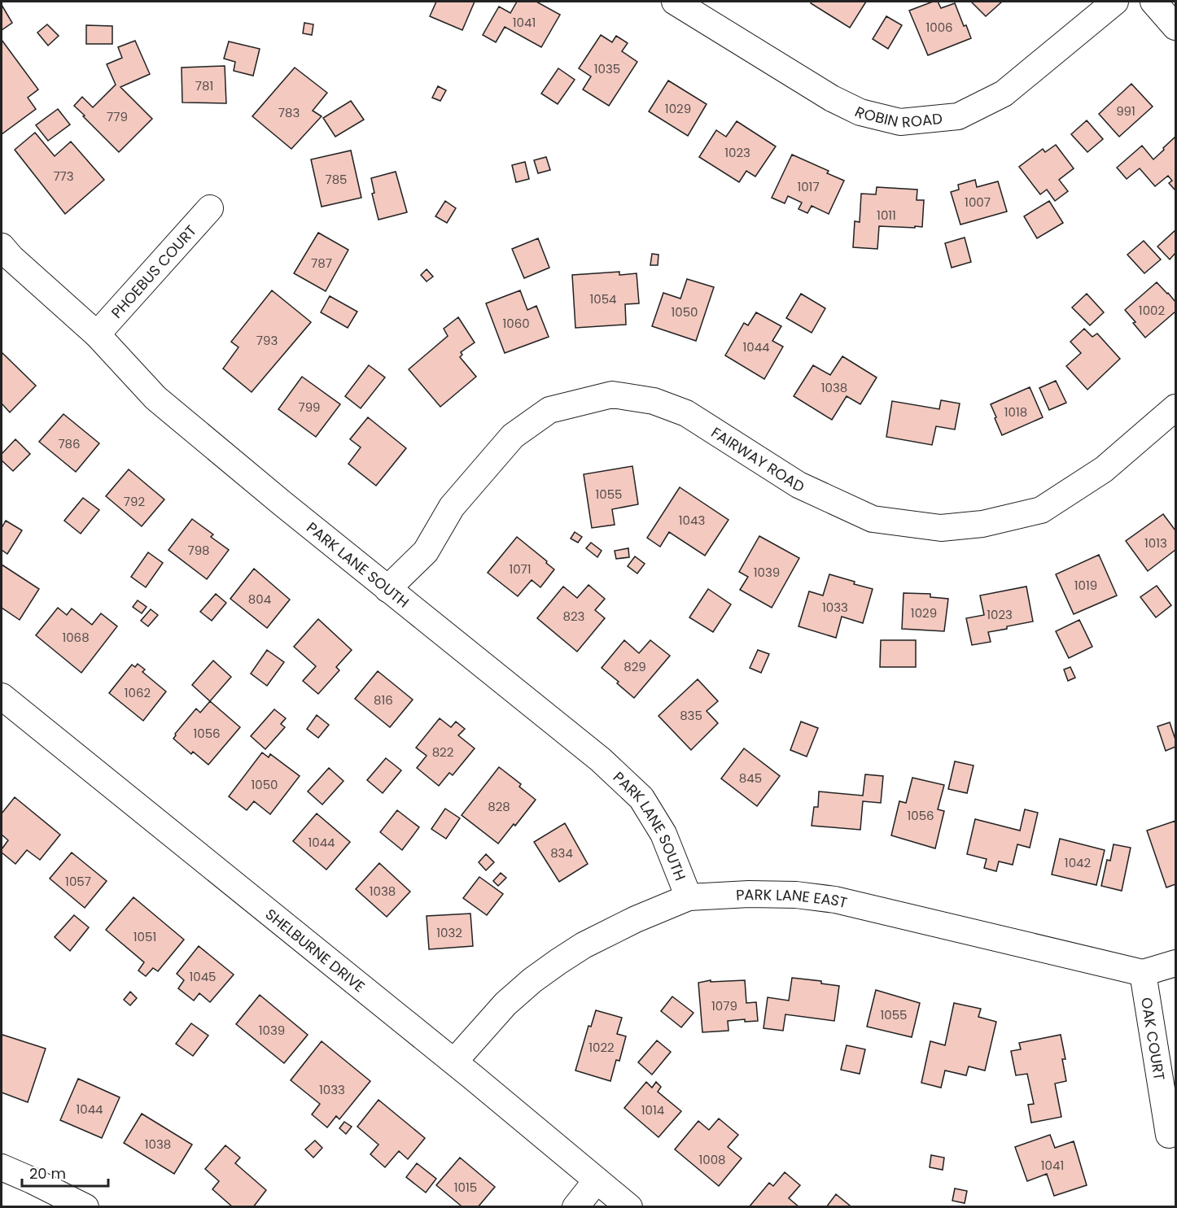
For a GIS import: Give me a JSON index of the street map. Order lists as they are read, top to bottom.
{
  "streets": {
    "street": [
      "ROBIN ROAD",
      "PHOEBUS COURT",
      "FAIRWAY ROAD",
      "PARK LANE SOUTH",
      "PARK LANE EAST",
      "SHELBURNE DRIVE",
      "OAK COURT"
    ]
  },
  "crossings": [
    ["PHOEBUS COURT", "PARK LANE SOUTH"],
    ["FAIRWAY ROAD", "PARK LANE SOUTH"],
    ["PARK LANE SOUTH", "PARK LANE EAST"],
    ["PARK LANE EAST", "SHELBURNE DRIVE"],
    ["PARK LANE EAST", "OAK COURT"]
  ],
  "house_numbers": [
    "1041",
    "1006",
    "1035",
    "781",
    "1029",
    "991",
    "783",
    "779",
    "1023",
    "773",
    "785",
    "1017",
    "1007",
    "1011",
    "787",
    "1054",
    "1002",
    "1050",
    "1060",
    "793",
    "1044",
    "1038",
    "799",
    "1018",
    "786",
    "1055",
    "792",
    "1043",
    "1013",
    "798",
    "1071",
    "1039",
    "1019",
    "804",
    "1033",
    "1029",
    "1023",
    "823",
    "1068",
    "829",
    "1062",
    "816",
    "835",
    "1056",
    "822",
    "845",
    "1050",
    "828",
    "1056",
    "1044",
    "834",
    "1042",
    "1057",
    "1038",
    "1032",
    "1051",
    "1045",
    "1079",
    "1055",
    "1039",
    "1022",
    "1033",
    "1044",
    "1014",
    "1038",
    "1008",
    "1041",
    "1015"
  ],
  "scale_bar": "20 m"
}
